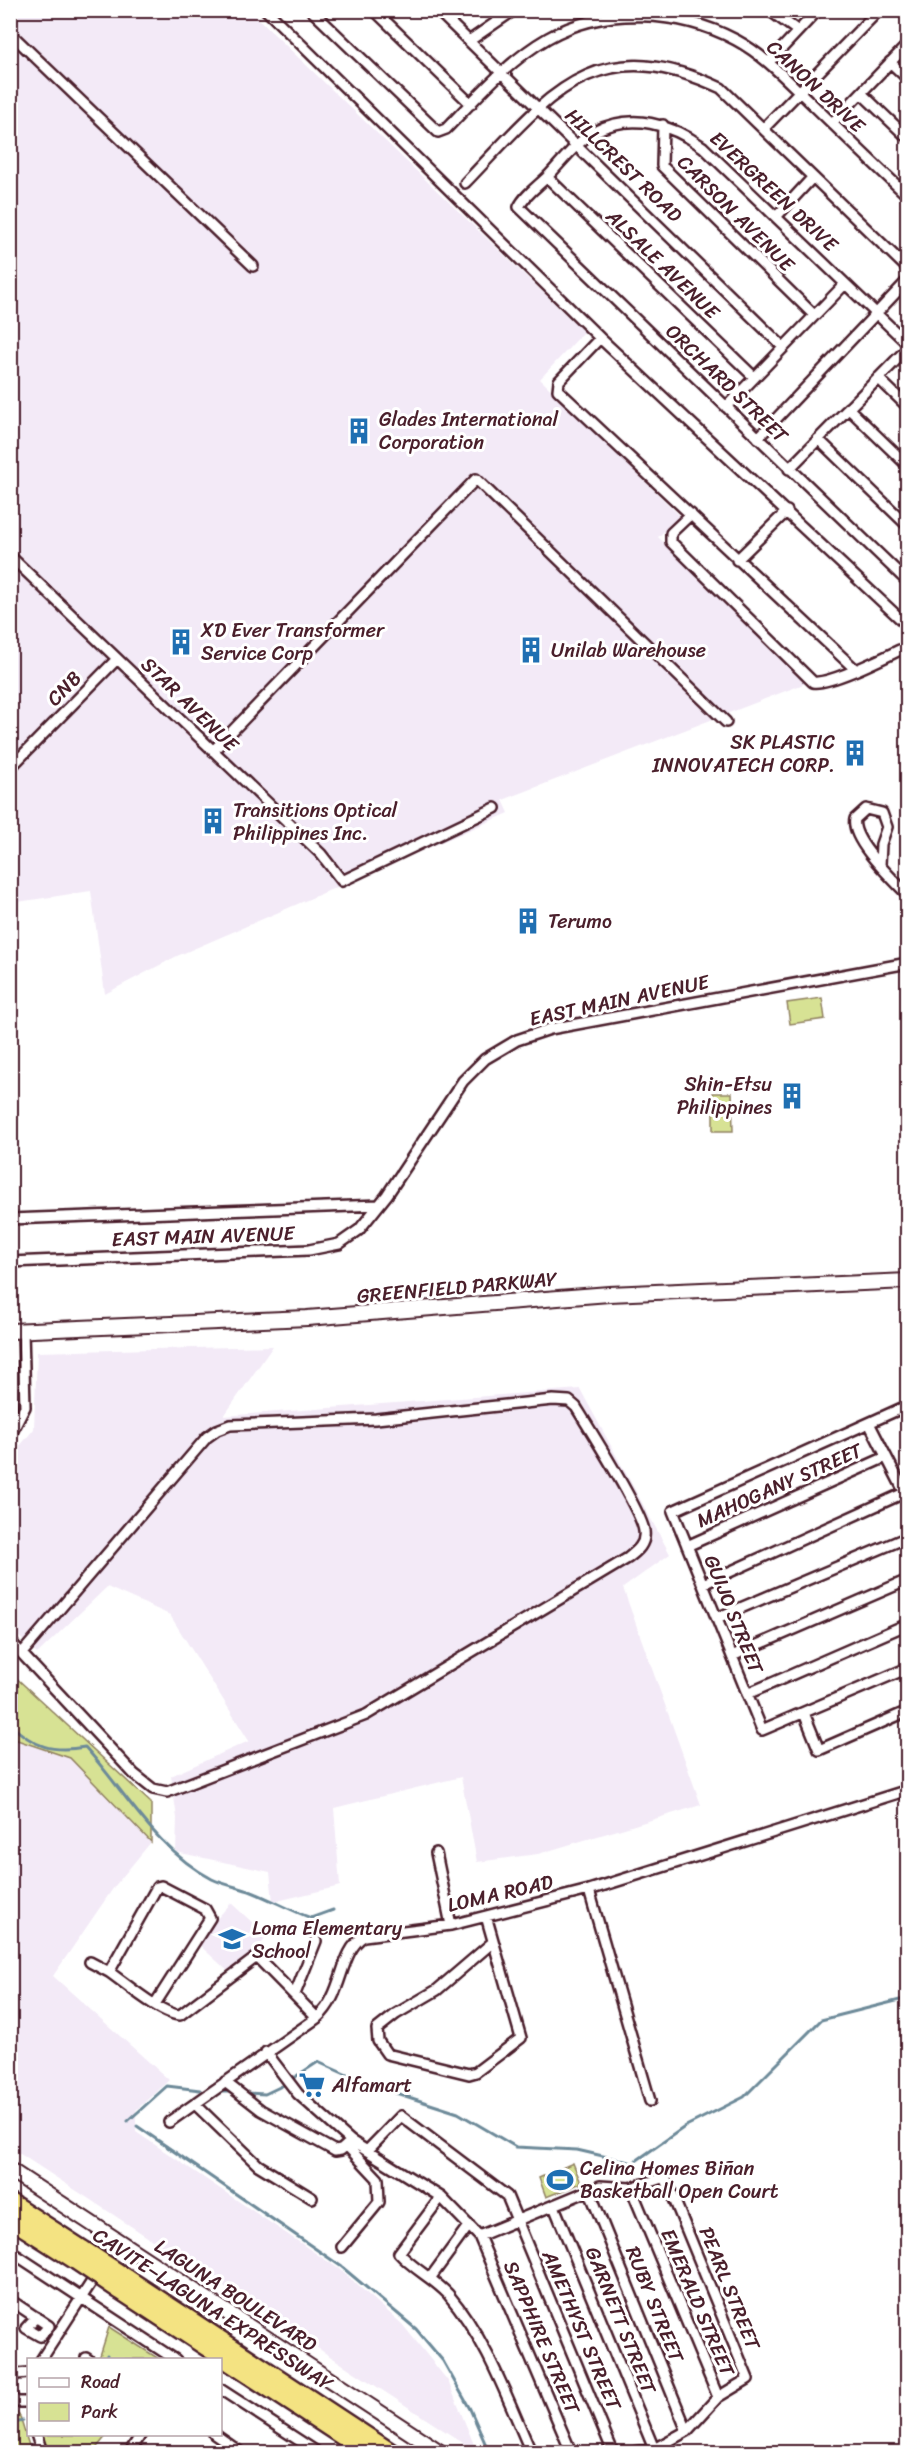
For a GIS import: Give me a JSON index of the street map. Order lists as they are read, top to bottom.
{
  "streets": {
    "highway": ["CAVITE–LAGUNA EXPRESSWAY"],
    "main road": ["GREENFIELD PARKWAY", "LAGUNA BOULEVARD"],
    "street": [
      "CANON DRIVE",
      "HILLCREST ROAD",
      "EVERGREEN DRIVE",
      "CARSON AVENUE",
      "ALSALE AVENUE",
      "ORCHARD STREET",
      "CNB",
      "STAR AVENUE",
      "EAST MAIN AVENUE",
      "MAHOGANY STREET",
      "GUIJO STREET",
      "LOMA ROAD",
      "PEARL STREET",
      "EMERALD STREET",
      "RUBY STREET",
      "GARNETT STREET",
      "AMETHYST STREET",
      "SAPPHIRE STREET"
    ]
  },
  "crossings": [
    ["CANON DRIVE", "HILLCREST ROAD"],
    ["HILLCREST ROAD", "EVERGREEN DRIVE"],
    ["EVERGREEN DRIVE", "CARSON AVENUE"],
    ["EVERGREEN DRIVE", "ALSALE AVENUE"],
    ["EVERGREEN DRIVE", "ORCHARD STREET"],
    ["CNB", "STAR AVENUE"],
    ["MAHOGANY STREET", "GUIJO STREET"],
    ["PEARL STREET", "EMERALD STREET"],
    ["AMETHYST STREET", "SAPPHIRE STREET"]
  ],
  "places": {
    "building": [
      "Glades International Corporation",
      "XD Ever Transformer Service Corp",
      "Unilab Warehouse",
      "SK PLASTIC INNOVATECH CORP.",
      "Transitions Optical Philippines Inc.",
      "Terumo",
      "Shin-Etsu Philippines"
    ],
    "school or university": ["Loma Elementary School"],
    "supermarket": ["Alfamart"],
    "sports": ["Celina Homes Biñan Basketball Open Court"]
  },
  "legend": ["Road", "Park"]
}
